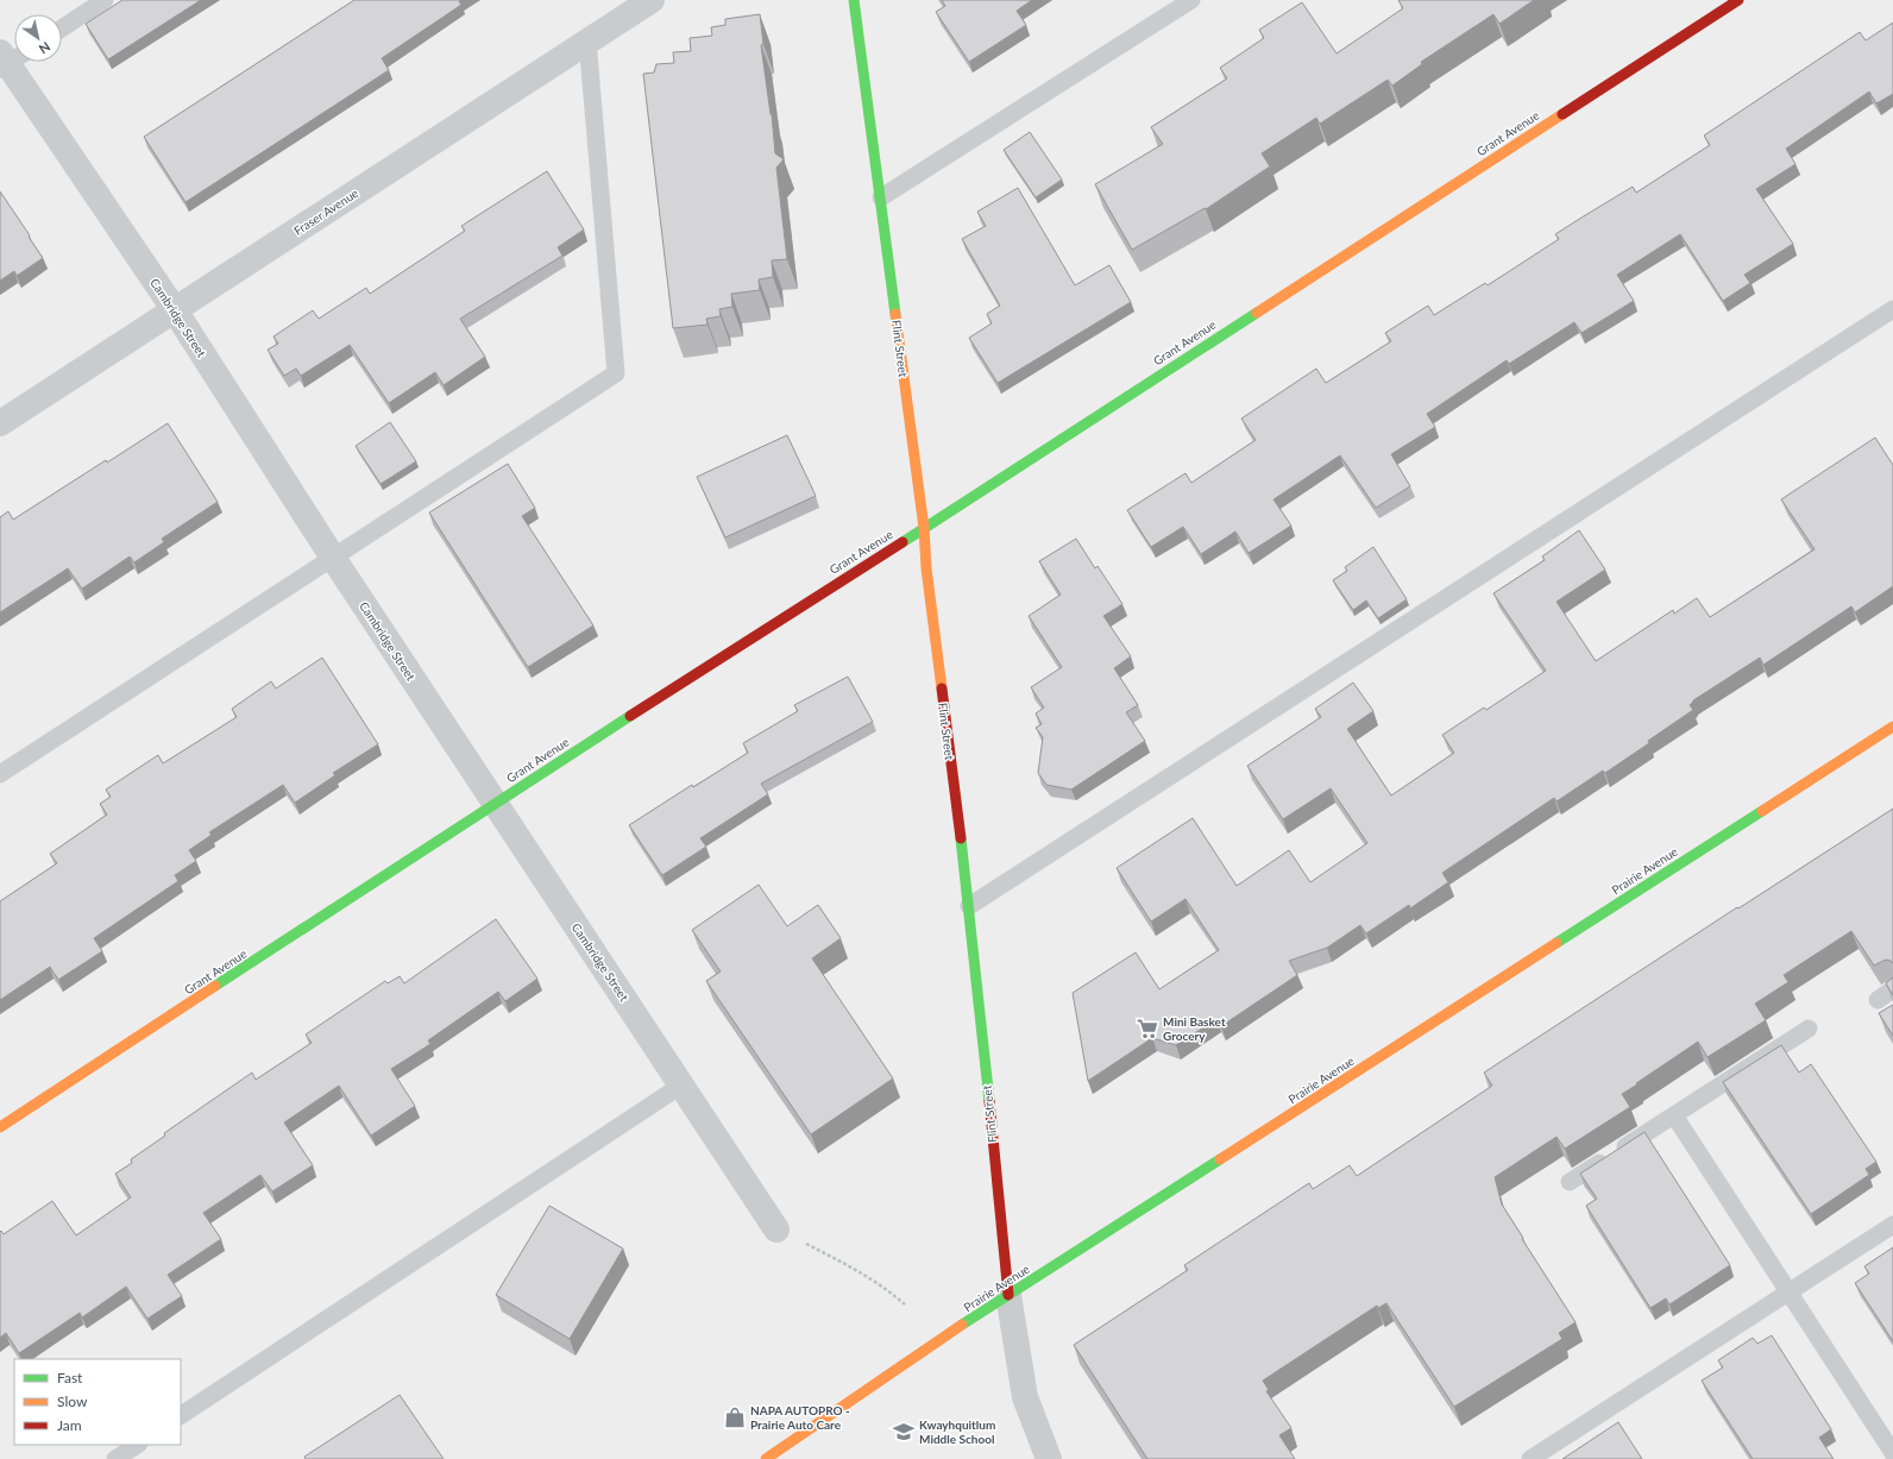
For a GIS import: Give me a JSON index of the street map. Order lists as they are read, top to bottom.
{
  "streets": {
    "street": [
      "Grant Avenue",
      "Fraser Avenue",
      "Cambridge Street",
      "Flint Street",
      "Prairie Avenue"
    ]
  },
  "crossings": [
    ["Grant Avenue", "Cambridge Street"],
    ["Grant Avenue", "Flint Street"],
    ["Fraser Avenue", "Cambridge Street"],
    ["Flint Street", "Prairie Avenue"]
  ],
  "places": {
    "supermarket": ["Mini Basket Grocery"],
    "shop": ["NAPA AUTOPRO - Prairie Auto Care"],
    "school or university": ["Kwayhquitlum Middle School"]
  },
  "legend": ["Fast", "Slow", "Jam"],
  "north": "bottom right"
}
